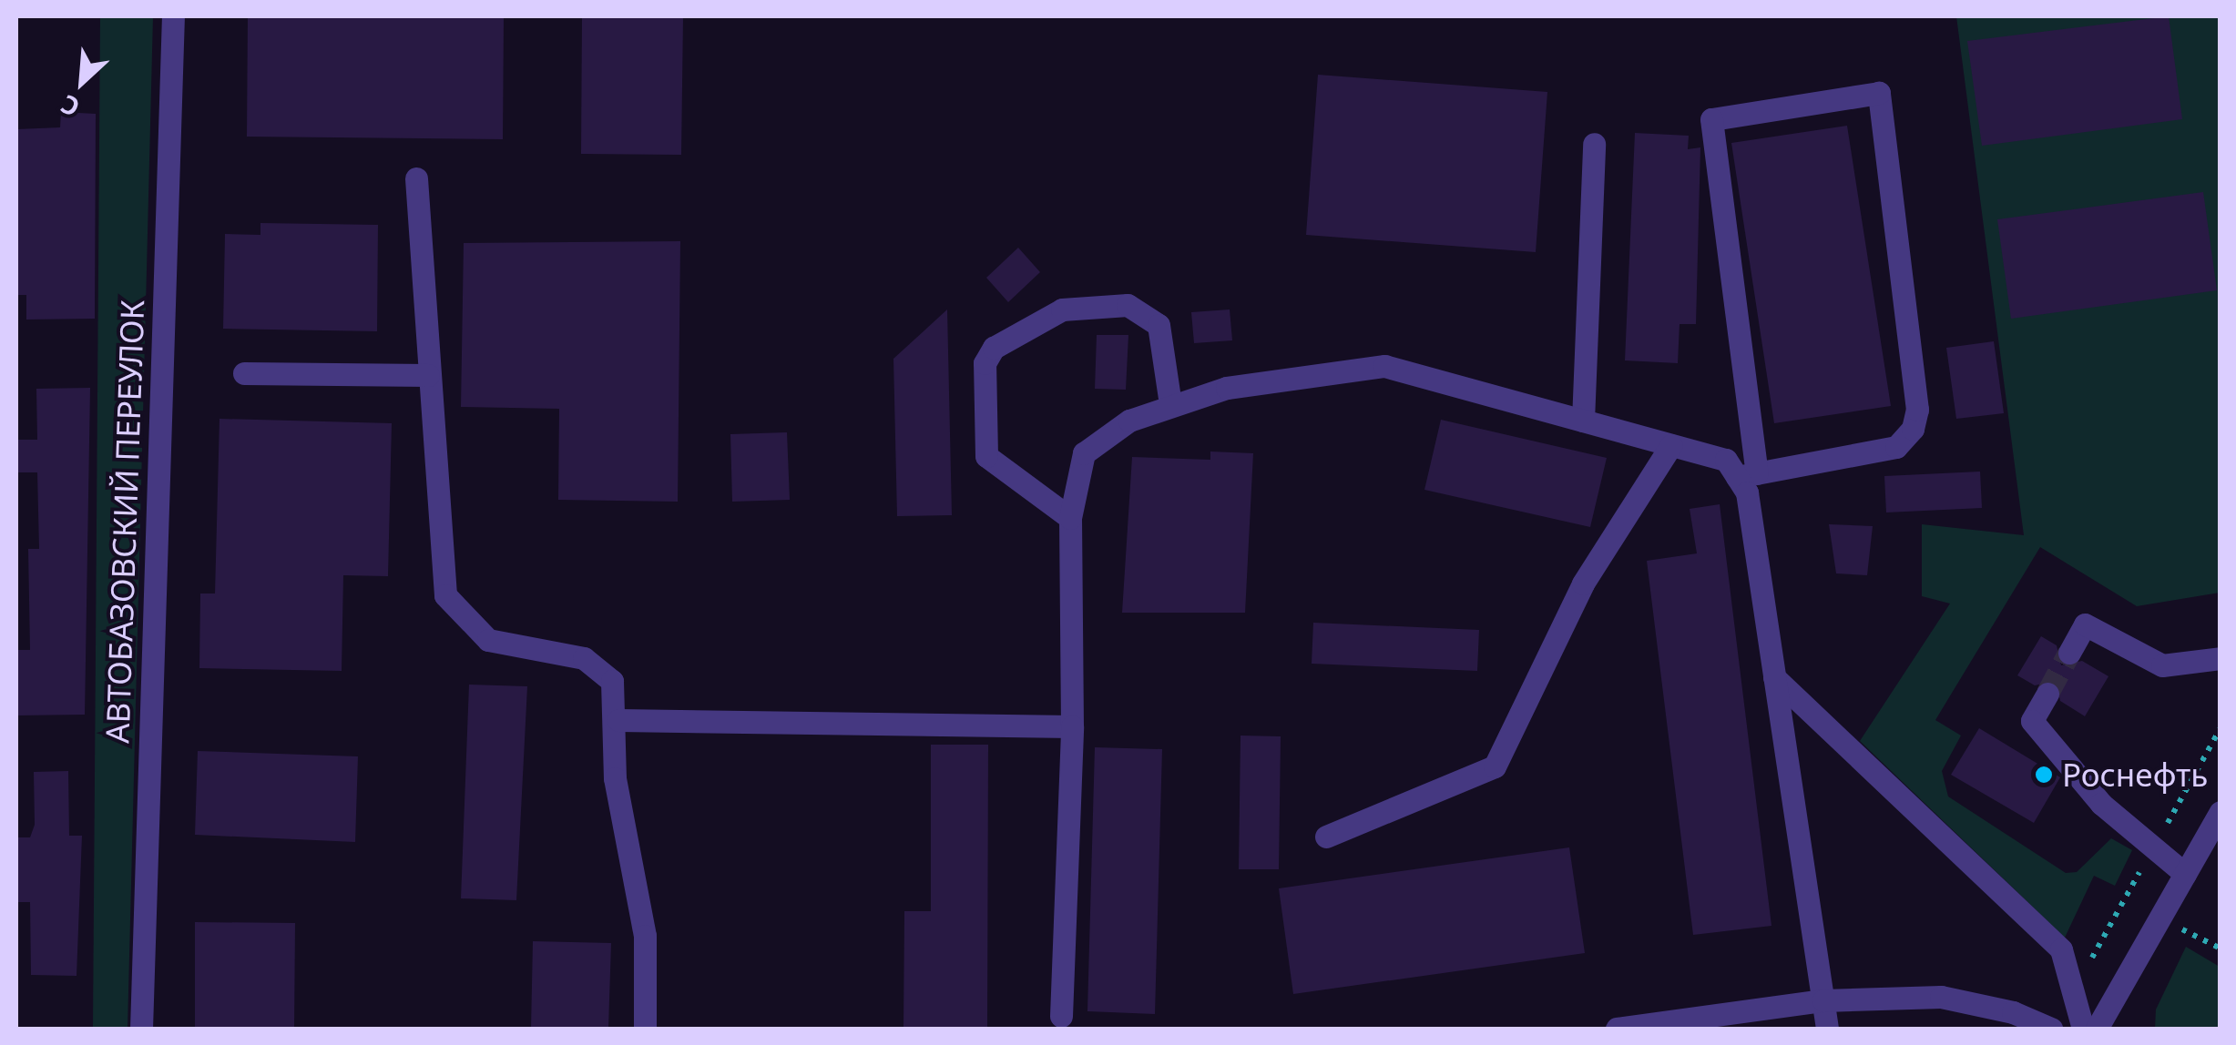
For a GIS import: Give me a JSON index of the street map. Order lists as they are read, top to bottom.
{
  "streets": {
    "street": ["АВТОБАЗОВСКИЙ ПЕРЕУЛОК"]
  },
  "places": ["Роснефть"],
  "north": "bottom left"
}
